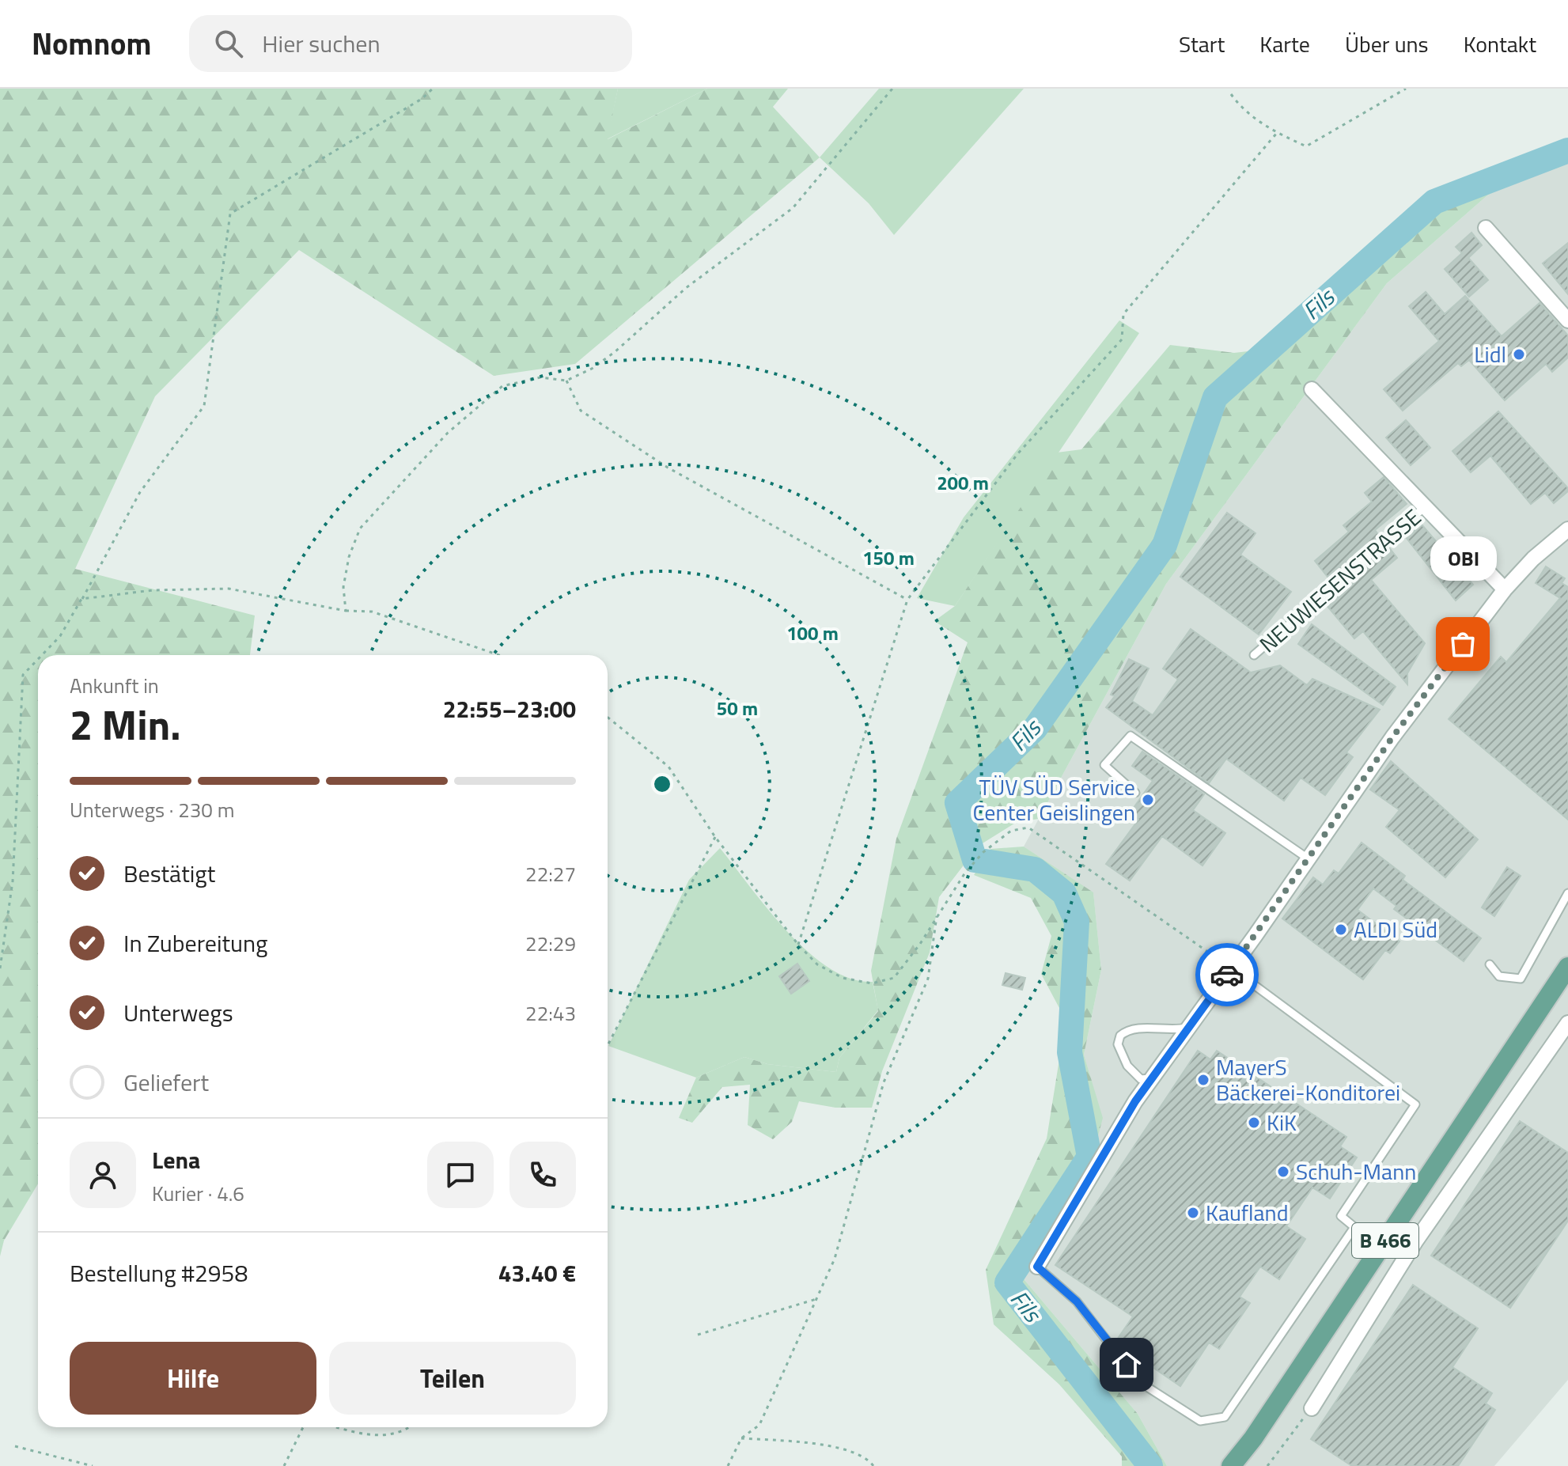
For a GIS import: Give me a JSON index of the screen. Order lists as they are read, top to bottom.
{
  "streets": {
    "main road": ["B 466"],
    "street": ["NEUWIESENSTRASSE"]
  },
  "water": ["Fils"],
  "places": [
    "Lidl",
    "OBI",
    "TÜV SÜD Service Center Geislingen",
    "ALDI Süd",
    "MayerS Bäckerei-Konditorei",
    "KiK",
    "Schuh-Mann",
    "Kaufland"
  ],
  "page": {
    "header": "Nomnom",
    "search": "Hier suchen",
    "nav": [
      "Start",
      "Karte",
      "Über uns",
      "Kontakt"
    ],
    "bubble": "OBI",
    "heading": ["2 Min.", "Ankunft in", "22:55–23:00"],
    "panel": [
      "Lena",
      "Kurier · 4.6",
      "Bestellung #2958",
      "43.40 €"
    ],
    "bar": "Unterwegs · 230 m",
    "list": [
      ["Bestätigt", "22:27"],
      ["In Zubereitung", "22:29"],
      ["Unterwegs", "22:43"],
      "Geliefert"
    ],
    "buttons": ["Hilfe", "Teilen"]
  },
  "rings": [
    "200 m",
    "150 m",
    "100 m",
    "50 m"
  ]
}
